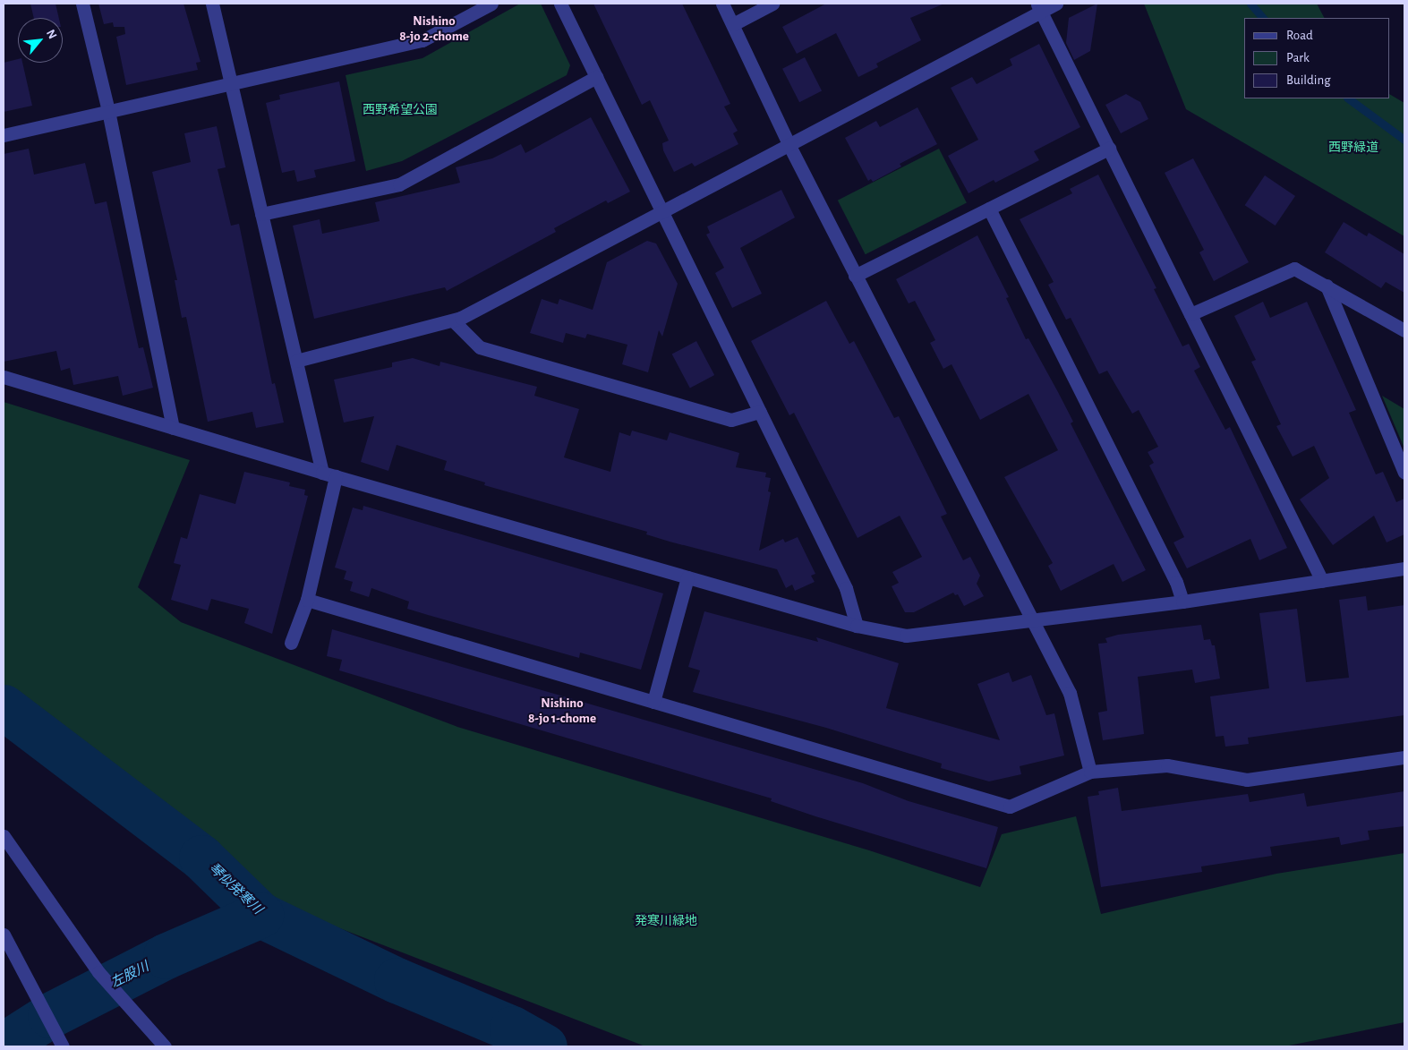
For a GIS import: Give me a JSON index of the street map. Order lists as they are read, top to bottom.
{
  "districts": ["Nishino 8-jo 2-chome", "Nishino 8-jo 1-chome"],
  "water": ["琴似発寒川", "左股川"],
  "parks": ["西野希望公園", "西野緑道", "発寒川緑地"],
  "legend": ["Road", "Park", "Building"],
  "north": "top right"
}
